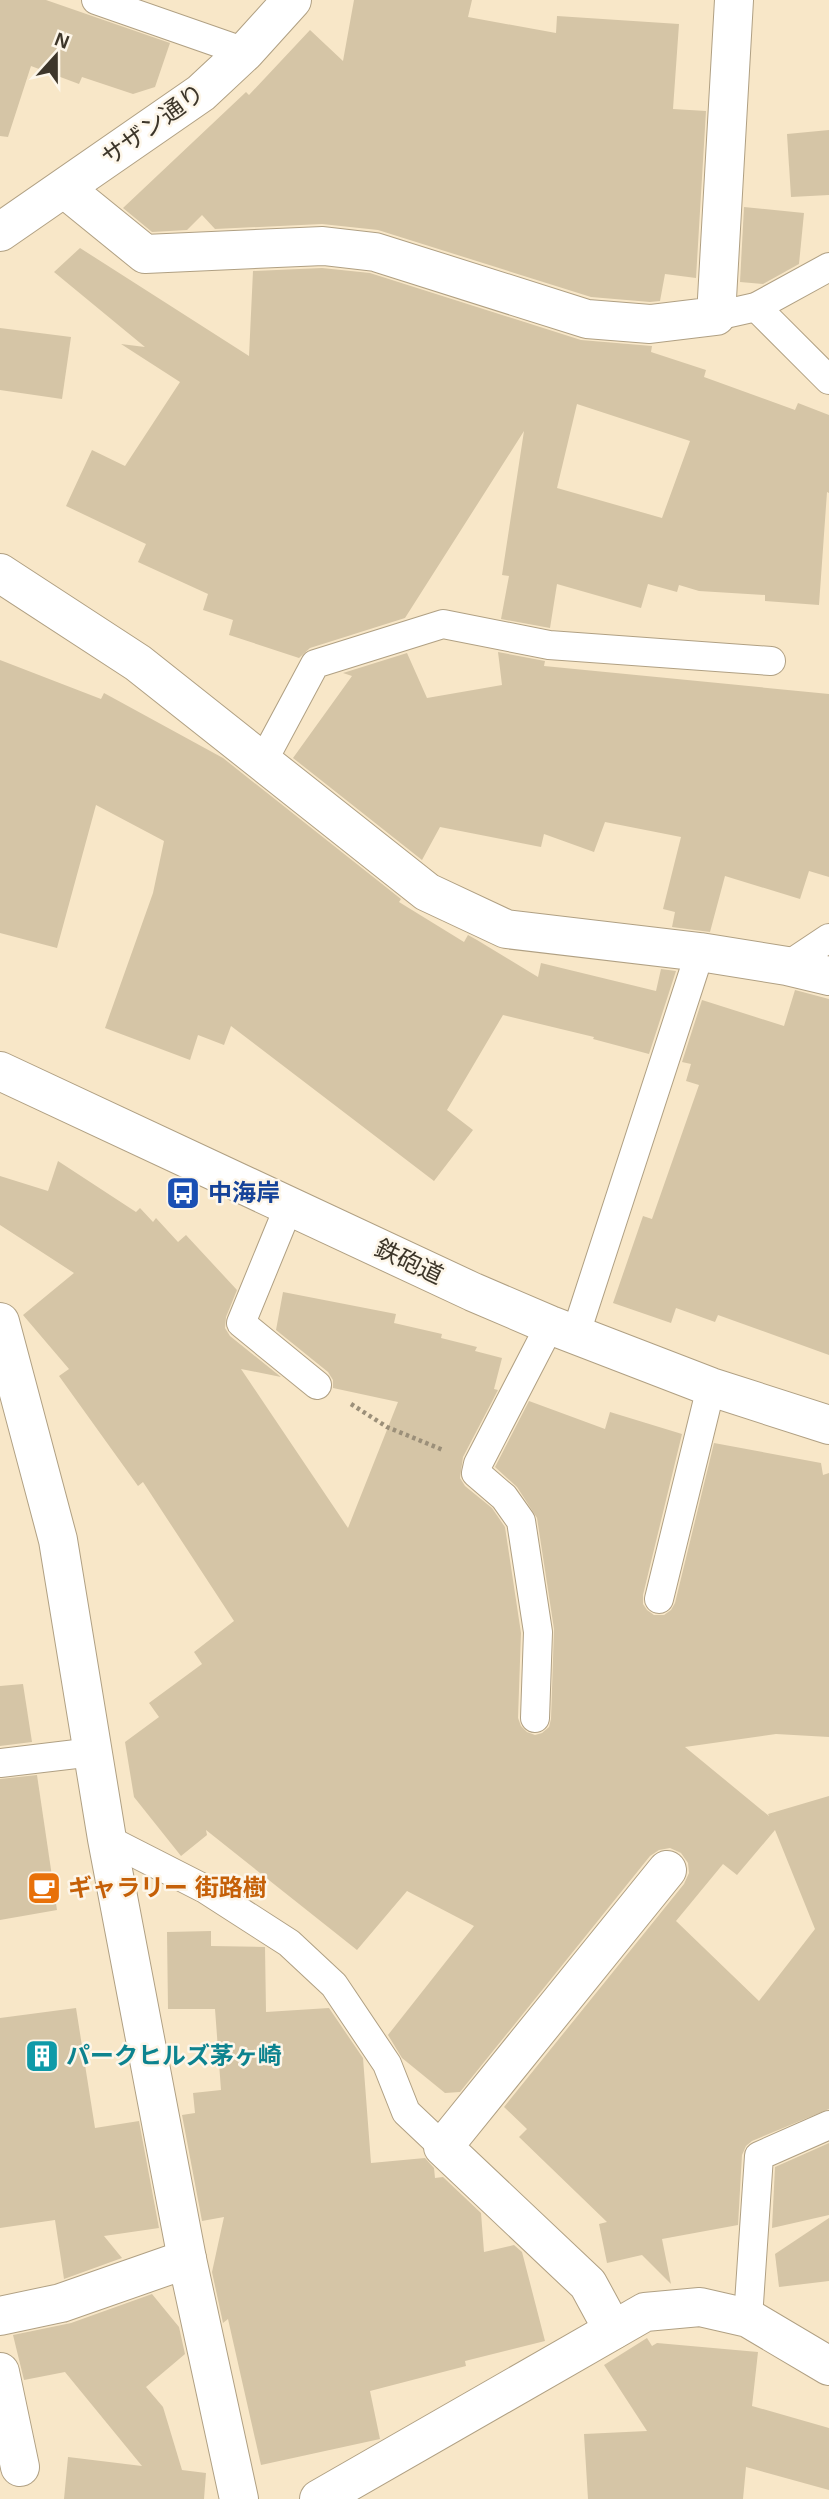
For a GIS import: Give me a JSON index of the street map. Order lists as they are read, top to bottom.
{
  "streets": {
    "street": ["サザン通り", "鉄砲道"]
  },
  "places": {
    "bus stop": ["中海岸"],
    "cafe": ["ギャラリー 街路樹"],
    "building": ["パークヒルズ茅ヶ崎"]
  },
  "north": "top"
}
